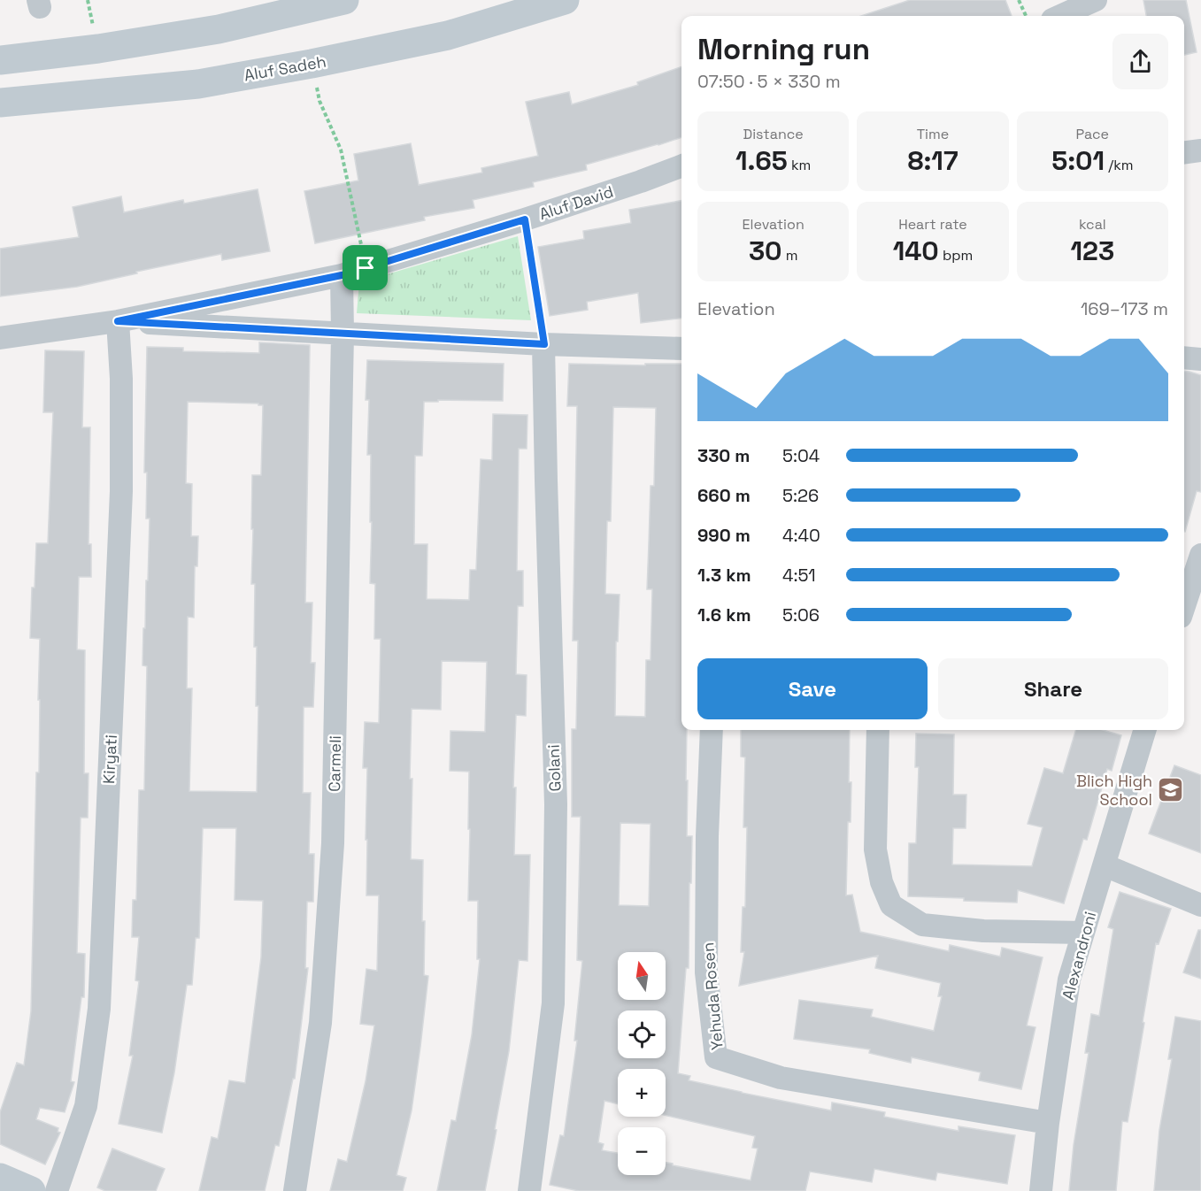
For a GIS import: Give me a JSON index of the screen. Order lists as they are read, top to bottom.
{
  "streets": {
    "main road": ["Aluf Sadeh"],
    "street": [
      "Aluf David",
      "Kiryati",
      "Carmeli",
      "Golani",
      "Alexandroni",
      "Yehuda Rosen"
    ]
  },
  "crossings": [
    ["Aluf David", "Kiryati"],
    ["Aluf David", "Carmeli"],
    ["Alexandroni", "Yehuda Rosen"]
  ],
  "places": {
    "school or university": ["Blich High School"]
  },
  "north": "top",
  "page": {
    "heading": ["Morning run", "07:50 · 5 × 330 m"],
    "stats": [
      ["Distance", "1.65 km"],
      ["Time", "8:17"],
      ["Pace", "5:01 /km"],
      ["Elevation", "30 m"],
      ["Heart rate", "140 bpm"],
      ["kcal", "123"]
    ],
    "chart": ["Elevation", "169–173 m"],
    "list": [
      {
        "name": "330 m",
        "note": "5:04"
      },
      {
        "name": "660 m",
        "note": "5:26"
      },
      {
        "name": "990 m",
        "note": "4:40"
      },
      {
        "name": "1.3 km",
        "note": "4:51"
      },
      {
        "name": "1.6 km",
        "note": "5:06"
      }
    ],
    "buttons": ["Save", "Share"],
    "map_buttons": ["+", "−"]
  }
}
